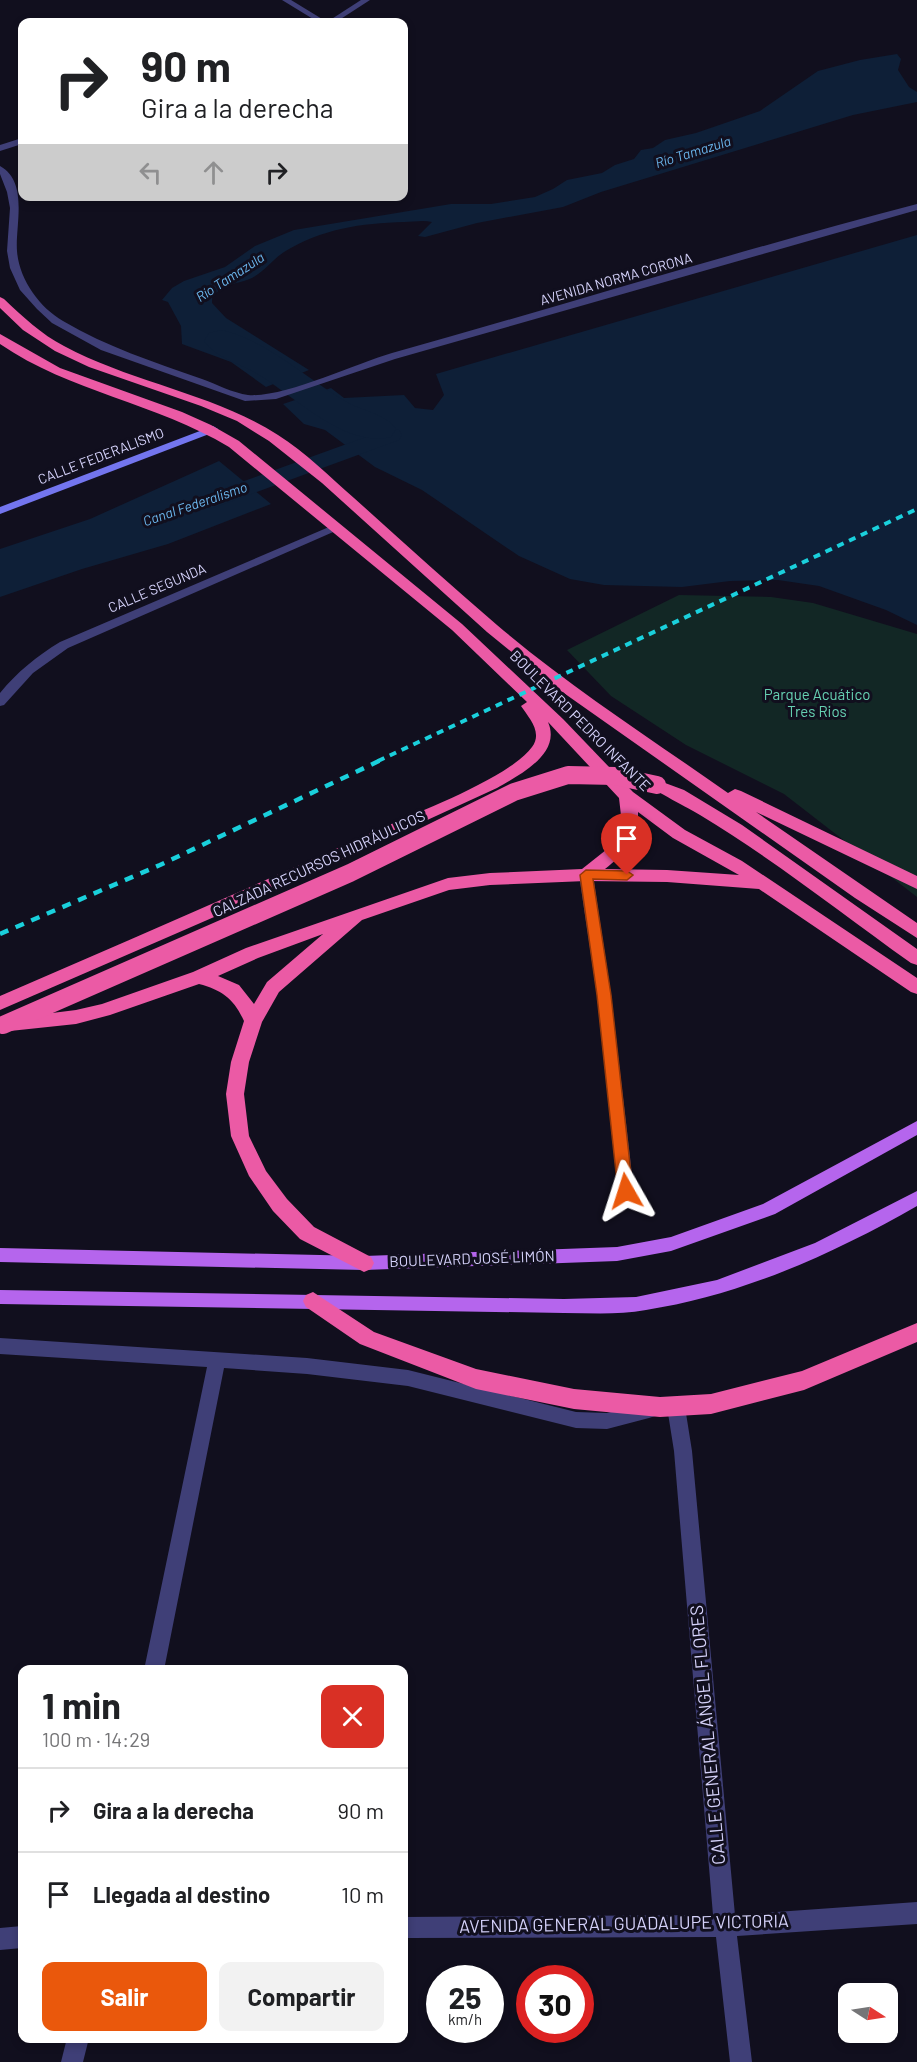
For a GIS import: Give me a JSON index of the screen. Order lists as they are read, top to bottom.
{
  "streets": {
    "highway": ["BOULEVARD PEDRO INFANTE", "CALZADA RECURSOS HIDRÁULICOS"],
    "main road": ["CALLE FEDERALISMO", "BOULEVARD JOSÉ LIMÓN"],
    "street": [
      "AVENIDA NORMA CORONA",
      "CALLE SEGUNDA",
      "CALLE GENERAL ÁNGEL FLORES",
      "AVENIDA GENERAL GUADALUPE VICTORIA"
    ]
  },
  "crossings": [
    ["CALLE FEDERALISMO", "BOULEVARD PEDRO INFANTE"],
    ["CALLE SEGUNDA", "BOULEVARD PEDRO INFANTE"],
    ["BOULEVARD PEDRO INFANTE", "CALZADA RECURSOS HIDRÁULICOS"],
    ["CALLE GENERAL ÁNGEL FLORES", "AVENIDA GENERAL GUADALUPE VICTORIA"]
  ],
  "water": ["Río Tamazula", "Canal Federalismo"],
  "parks": ["Parque Acuático Tres Rios"],
  "north": "right",
  "page": {
    "turn": ["90 m", "Gira a la derecha"],
    "heading": ["1 min", "100 m · 14:29"],
    "list": [
      {
        "name": "Gira a la derecha",
        "value": "90 m"
      },
      {
        "name": "Llegada al destino",
        "value": "10 m"
      }
    ],
    "buttons": ["Salir", "Compartir"],
    "speed": "25 km/h",
    "limit": "30"
  }
}
